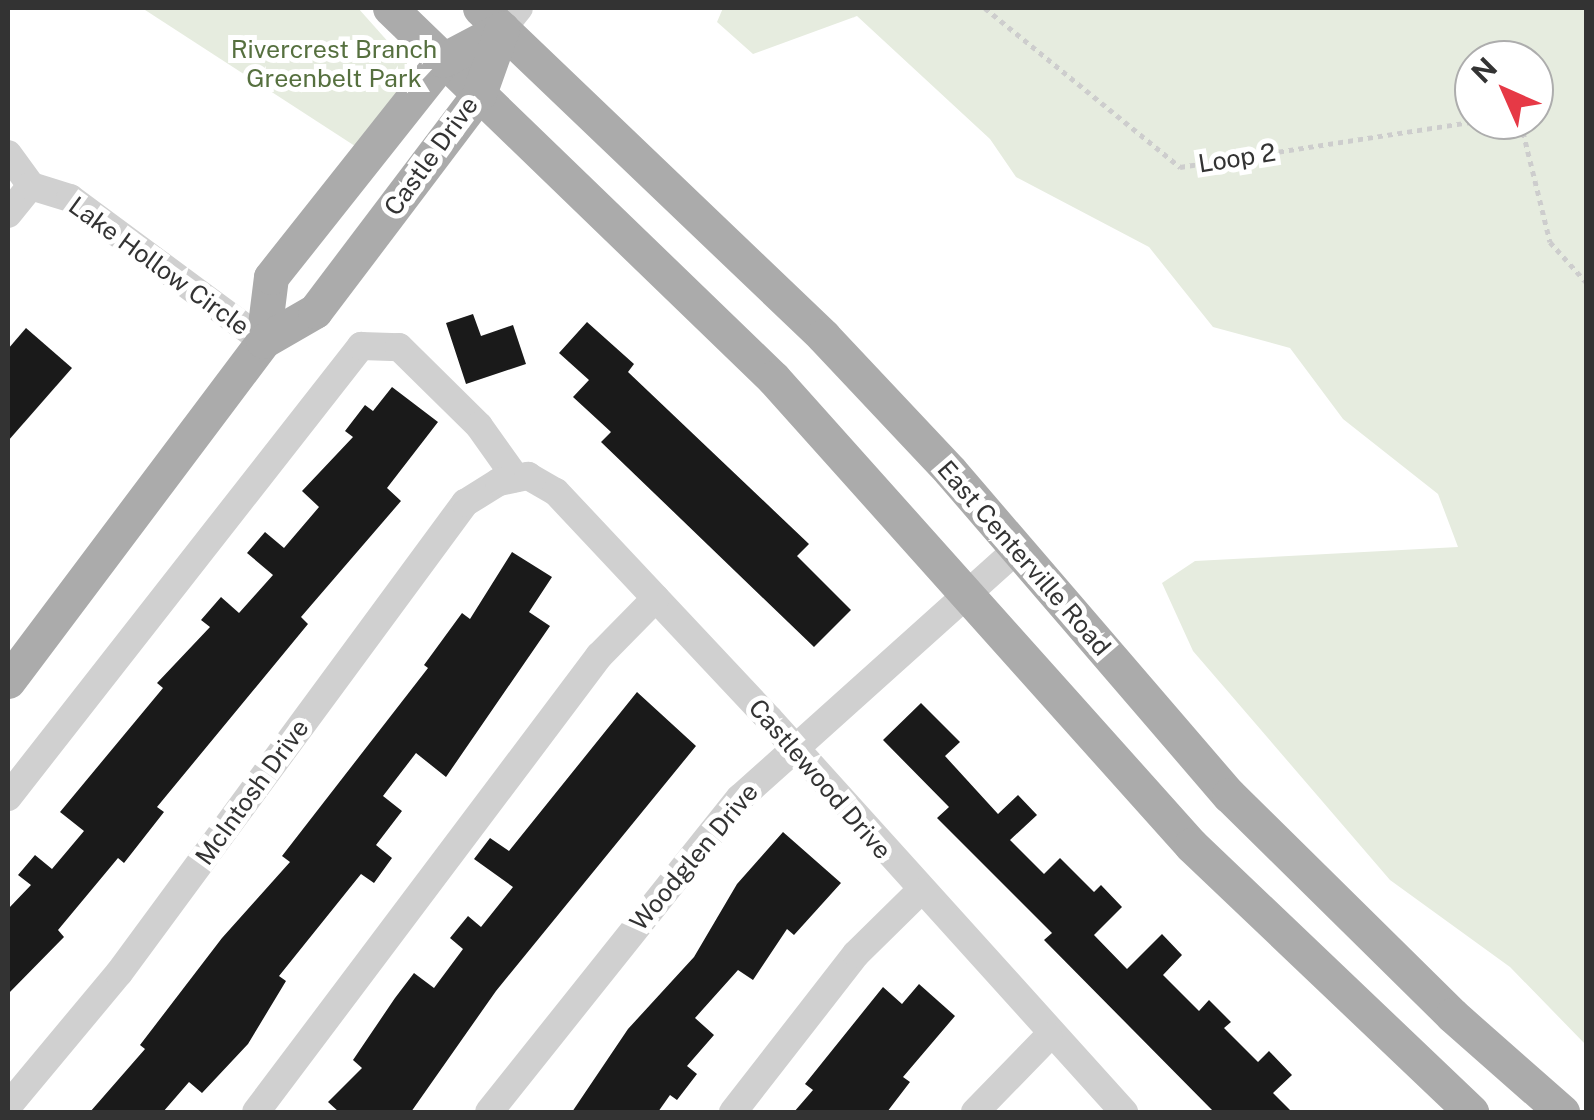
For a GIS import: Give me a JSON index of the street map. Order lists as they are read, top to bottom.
{
  "streets": {
    "main road": ["Castle Drive", "East Centerville Road"],
    "street": [
      "Lake Hollow Circle",
      "Castlewood Drive",
      "McIntosh Drive",
      "Woodglen Drive"
    ],
    "path": ["Loop 2"]
  },
  "crossings": [
    ["Castle Drive", "Lake Hollow Circle"],
    ["Castle Drive", "East Centerville Road"],
    ["East Centerville Road", "Woodglen Drive"],
    ["Castlewood Drive", "McIntosh Drive"],
    ["Castlewood Drive", "Woodglen Drive"]
  ],
  "parks": ["Rivercrest Branch Greenbelt Park"],
  "north": "top left"
}
